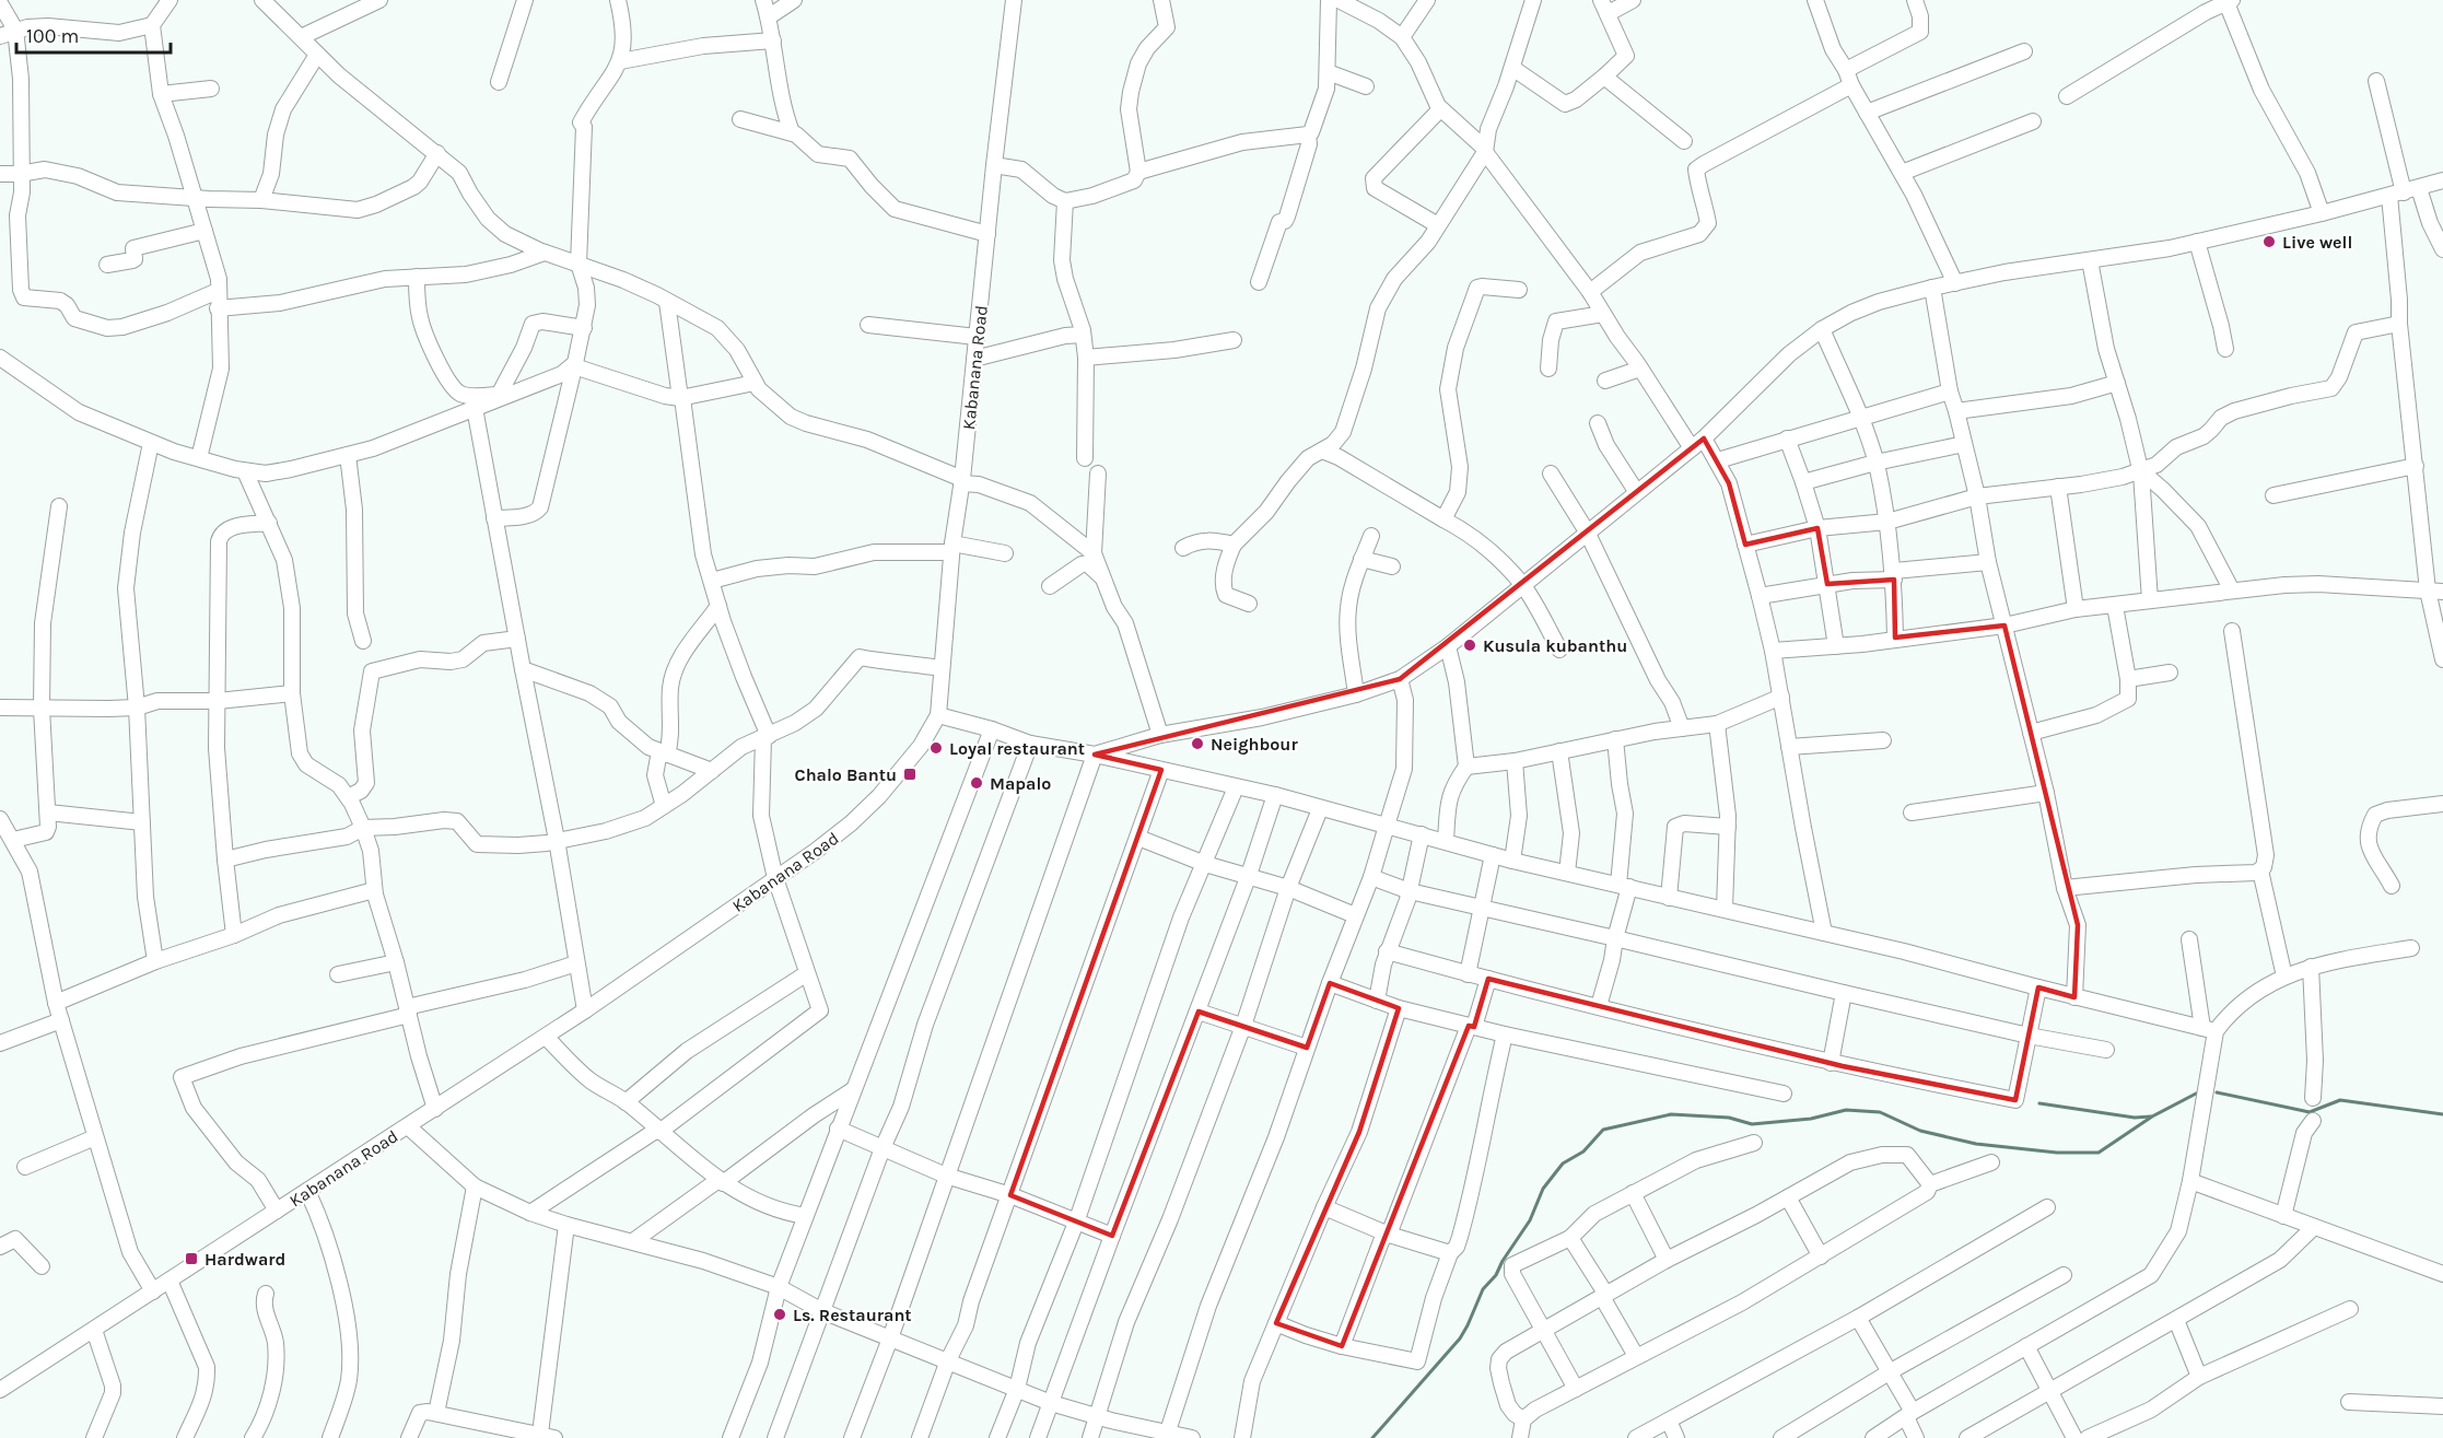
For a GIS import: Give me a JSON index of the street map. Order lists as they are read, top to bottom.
{
  "streets": {
    "street": ["Kabanana Road"]
  },
  "places": {
    "other": [
      "Live well",
      "Kusula kubanthu",
      "Neighbour",
      "Loyal restaurant",
      "Mapalo",
      "Ls. Restaurant"
    ],
    "transit": ["Chalo Bantu", "Hardward"]
  },
  "scale_bar": "100 m"
}
